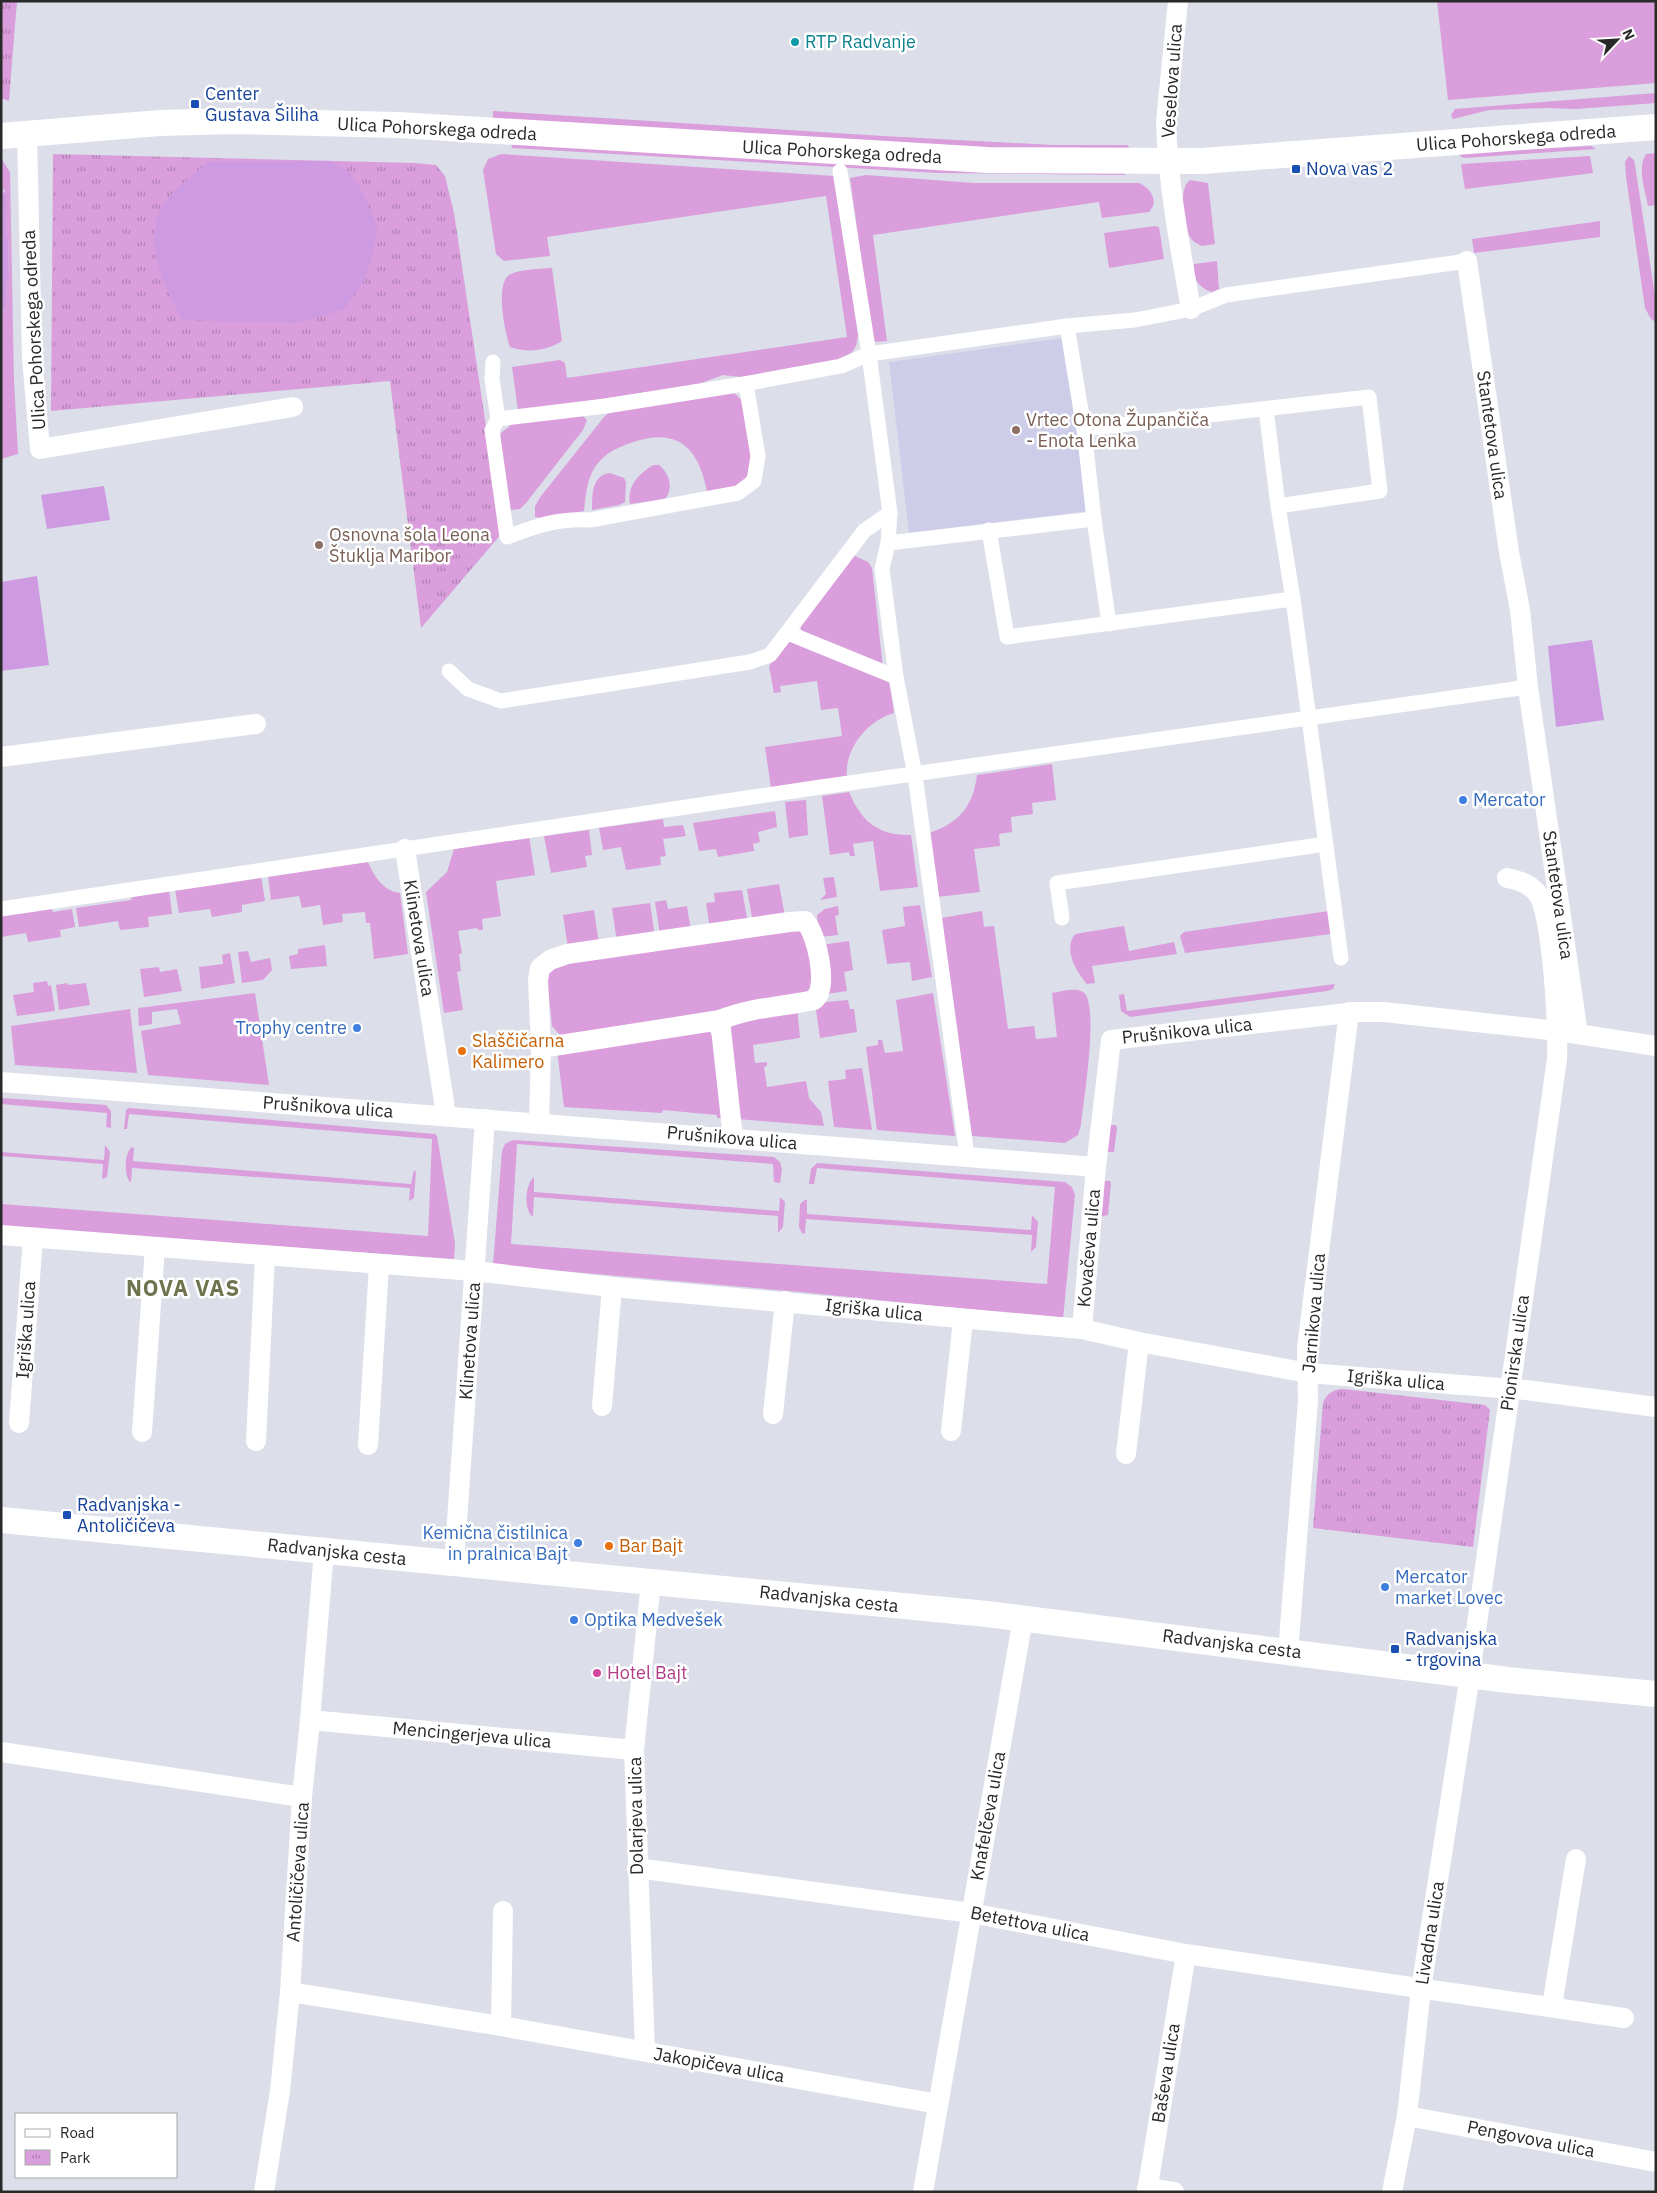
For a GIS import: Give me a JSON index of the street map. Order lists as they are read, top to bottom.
{
  "streets": {
    "street": [
      "Veselova ulica",
      "Ulica Pohorskega odreda",
      "Stantetova ulica",
      "Klinetova ulica",
      "Prušnikova ulica",
      "Kovačeva ulica",
      "Igriška ulica",
      "Jarnikova ulica",
      "Pionirska ulica",
      "Radvanjska cesta",
      "Mencingerjeva ulica",
      "Dolarjeva ulica",
      "Knafelčeva ulica",
      "Antoličičeva ulica",
      "Betettova ulica",
      "Livadna ulica",
      "Jakopičeva ulica",
      "Baševa ulica",
      "Pengovova ulica"
    ]
  },
  "crossings": [
    ["Veselova ulica", "Ulica Pohorskega odreda"],
    ["Stantetova ulica", "Prušnikova ulica"],
    ["Stantetova ulica", "Pionirska ulica"],
    ["Klinetova ulica", "Prušnikova ulica"],
    ["Klinetova ulica", "Igriška ulica"],
    ["Klinetova ulica", "Radvanjska cesta"],
    ["Prušnikova ulica", "Kovačeva ulica"],
    ["Prušnikova ulica", "Jarnikova ulica"],
    ["Prušnikova ulica", "Pionirska ulica"],
    ["Kovačeva ulica", "Igriška ulica"],
    ["Igriška ulica", "Jarnikova ulica"],
    ["Igriška ulica", "Pionirska ulica"],
    ["Jarnikova ulica", "Radvanjska cesta"],
    ["Pionirska ulica", "Radvanjska cesta"],
    ["Pionirska ulica", "Livadna ulica"],
    ["Radvanjska cesta", "Dolarjeva ulica"],
    ["Radvanjska cesta", "Knafelčeva ulica"],
    ["Radvanjska cesta", "Antoličičeva ulica"],
    ["Radvanjska cesta", "Livadna ulica"],
    ["Mencingerjeva ulica", "Dolarjeva ulica"],
    ["Mencingerjeva ulica", "Antoličičeva ulica"],
    ["Dolarjeva ulica", "Betettova ulica"],
    ["Dolarjeva ulica", "Jakopičeva ulica"],
    ["Knafelčeva ulica", "Betettova ulica"],
    ["Knafelčeva ulica", "Jakopičeva ulica"],
    ["Antoličičeva ulica", "Jakopičeva ulica"],
    ["Betettova ulica", "Livadna ulica"],
    ["Betettova ulica", "Baševa ulica"],
    ["Livadna ulica", "Pengovova ulica"]
  ],
  "districts": ["NOVA VAS"],
  "places": {
    "other": [
      "RTP Radvanje",
      "Vrtec Otona Župančiča - Enota Lenka",
      "Osnovna šola Leona Štuklja Maribor",
      "Mercator",
      "Trophy centre",
      "Slaščičarna Kalimero",
      "Kemična čistilnica in pralnica Bajt",
      "Bar Bajt",
      "Mercator market Lovec",
      "Optika Medvešek",
      "Hotel Bajt"
    ],
    "transit": [
      "Center Gustava Šiliha",
      "Nova vas 2",
      "Radvanjska - Antoličičeva",
      "Radvanjska - trgovina"
    ]
  },
  "legend": ["Road", "Park"],
  "north": "top right"
}
